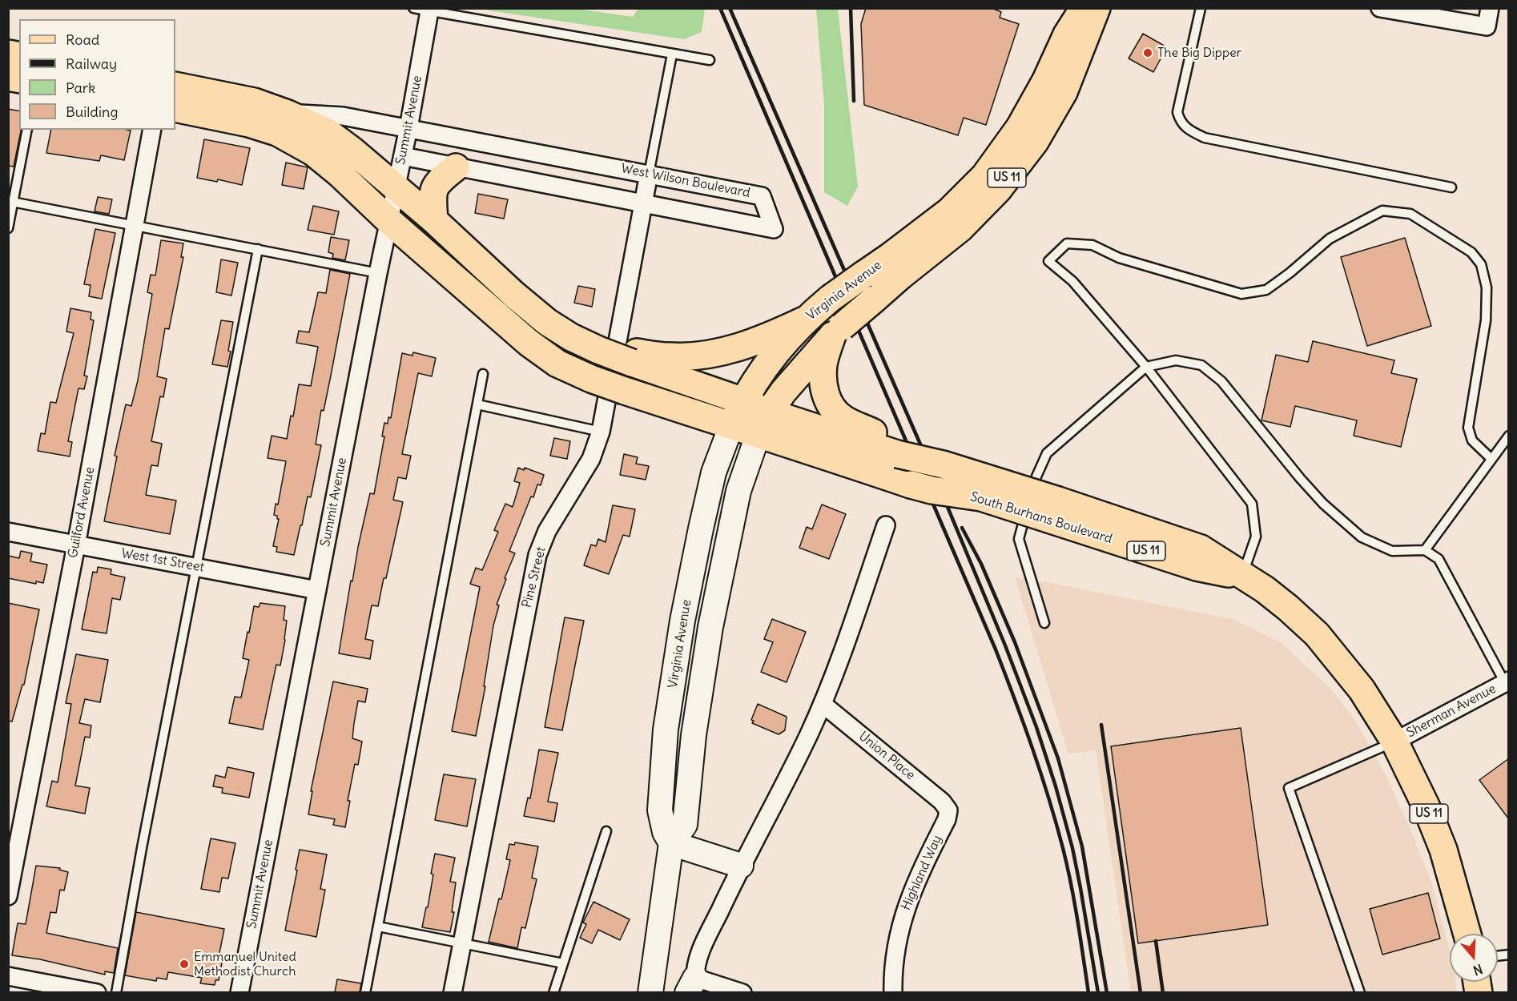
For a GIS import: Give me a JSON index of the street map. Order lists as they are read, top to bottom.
{
  "streets": {
    "main road": [
      "US 11",
      "West Wilson Boulevard",
      "Virginia Avenue",
      "South Burhans Boulevard"
    ],
    "street": [
      "Summit Avenue",
      "Guilford Avenue",
      "West 1st Street",
      "Pine Street",
      "Sherman Avenue",
      "Union Place",
      "Highland Way"
    ]
  },
  "crossings": [
    ["Summit Avenue", "West Wilson Boulevard"],
    ["Summit Avenue", "West 1st Street"],
    ["West Wilson Boulevard", "Pine Street"],
    ["Virginia Avenue", "South Burhans Boulevard"],
    ["Guilford Avenue", "West 1st Street"],
    ["South Burhans Boulevard", "Sherman Avenue"],
    ["Union Place", "Highland Way"]
  ],
  "places": ["The Big Dipper", "Emmanuel United Methodist Church"],
  "legend": [
    "Road",
    "Railway",
    "Park",
    "Building"
  ],
  "north": "bottom"
}
